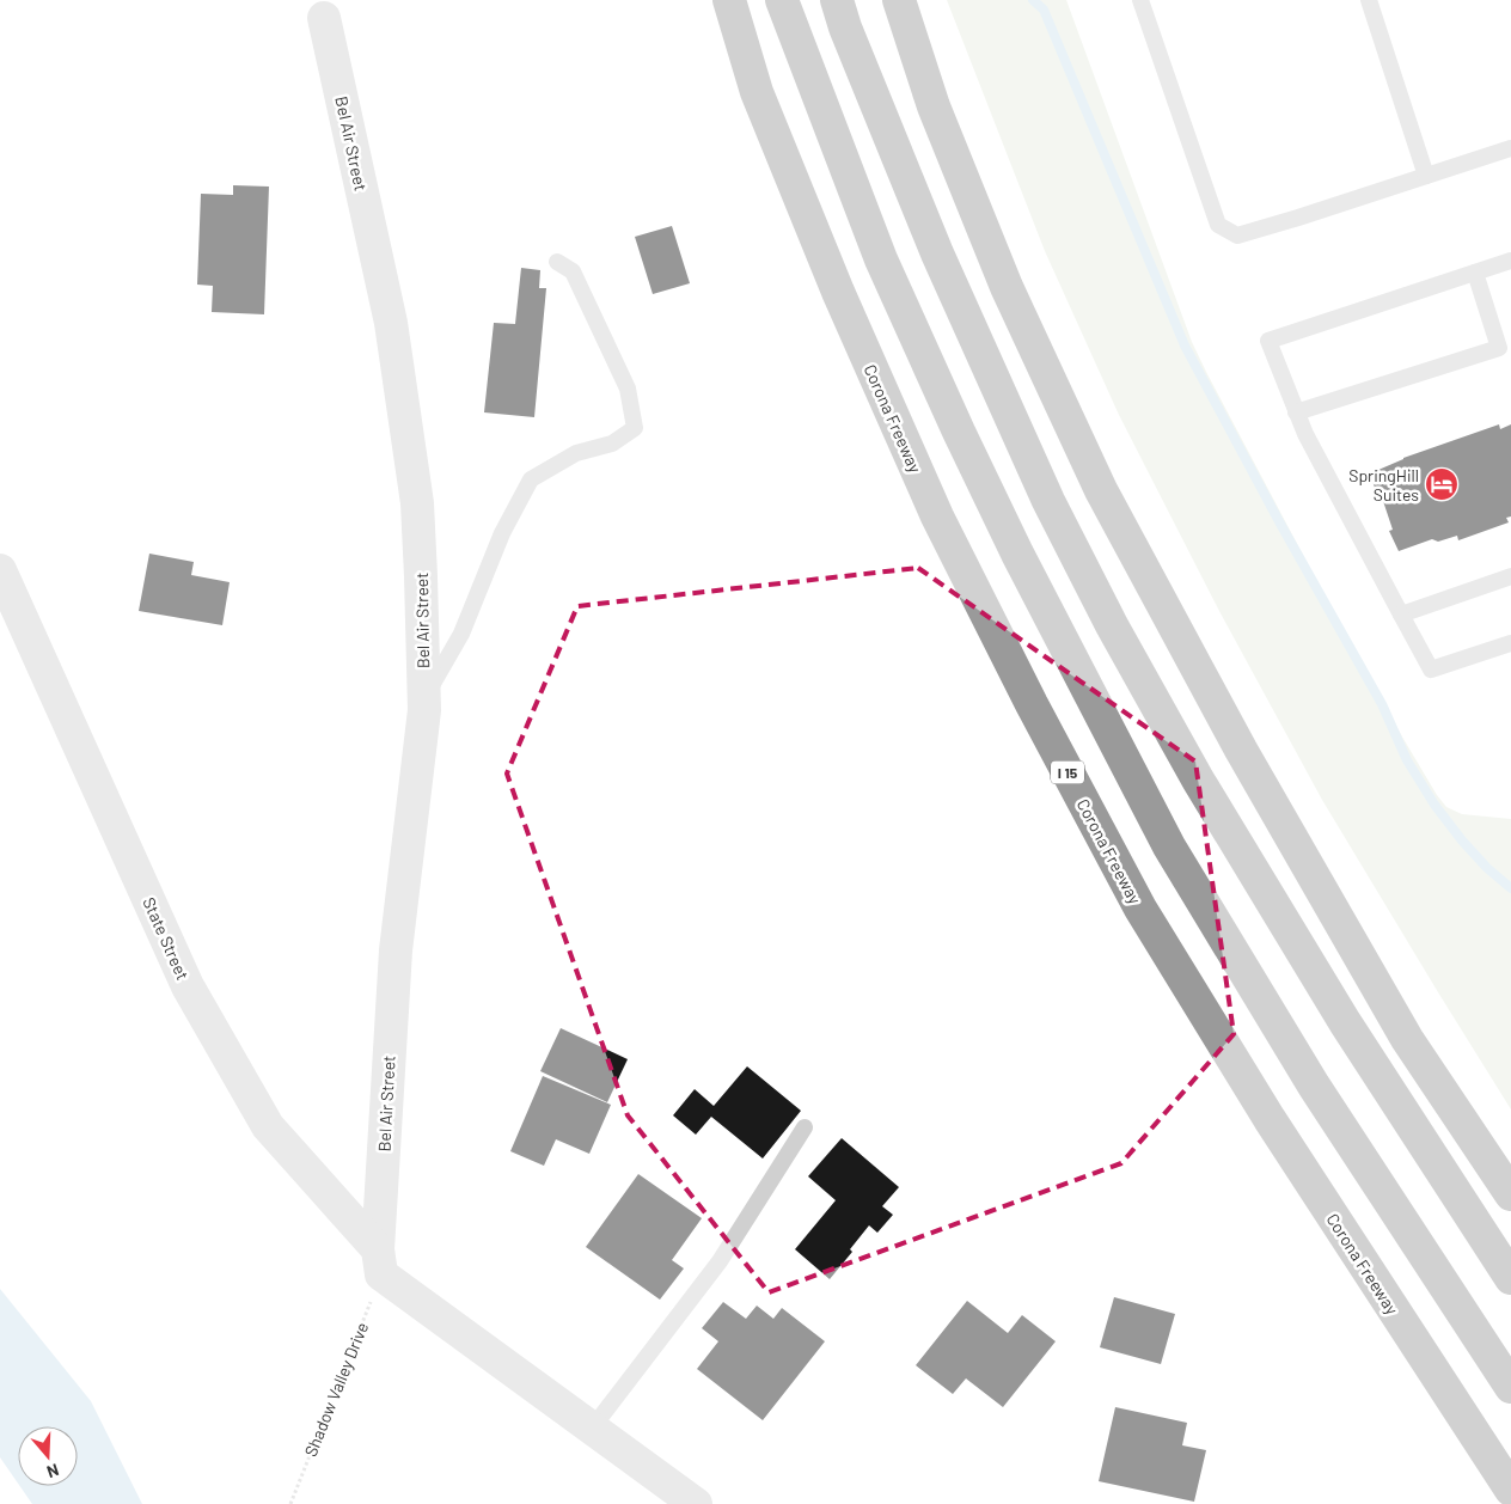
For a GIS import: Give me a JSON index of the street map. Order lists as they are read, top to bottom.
{
  "streets": {
    "highway": ["Corona Freeway", "I 15"],
    "street": ["Bel Air Street", "State Street"],
    "path": ["Shadow Valley Drive"]
  },
  "crossings": [
    ["Bel Air Street", "State Street"],
    ["Bel Air Street", "Shadow Valley Drive"],
    ["State Street", "Shadow Valley Drive"]
  ],
  "places": {
    "hotel": ["SpringHill Suites"]
  },
  "north": "bottom"
}
